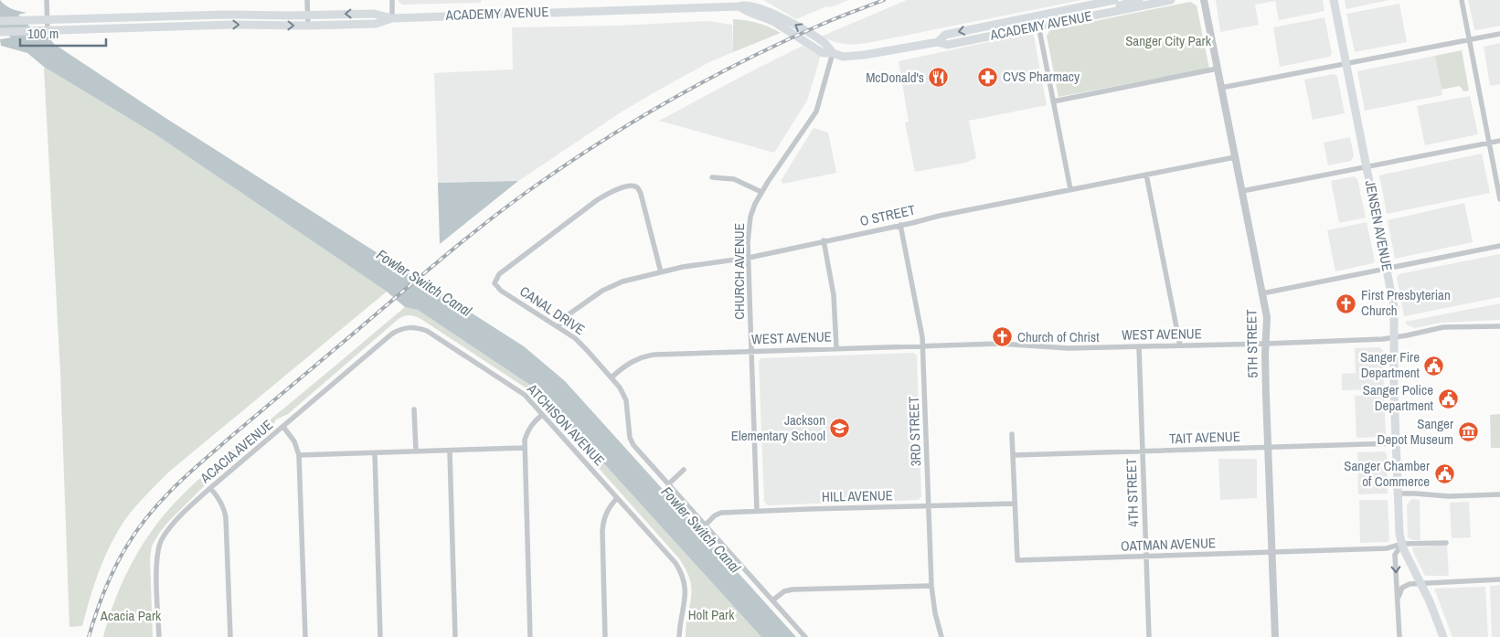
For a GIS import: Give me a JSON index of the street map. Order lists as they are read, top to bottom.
{
  "streets": {
    "main road": ["ACADEMY AVENUE", "JENSEN AVENUE"],
    "street": [
      "O STREET",
      "CHURCH AVENUE",
      "CANAL DRIVE",
      "WEST AVENUE",
      "5TH STREET",
      "ATCHISON AVENUE",
      "3RD STREET",
      "TAIT AVENUE",
      "ACACIA AVENUE",
      "4TH STREET",
      "HILL AVENUE",
      "OATMAN AVENUE"
    ]
  },
  "crossings": [
    ["ACADEMY AVENUE", "CHURCH AVENUE"],
    ["O STREET", "CHURCH AVENUE"],
    ["O STREET", "CANAL DRIVE"],
    ["O STREET", "5TH STREET"],
    ["O STREET", "3RD STREET"],
    ["JENSEN AVENUE", "WEST AVENUE"],
    ["JENSEN AVENUE", "TAIT AVENUE"],
    ["JENSEN AVENUE", "OATMAN AVENUE"],
    ["CHURCH AVENUE", "WEST AVENUE"],
    ["CHURCH AVENUE", "HILL AVENUE"],
    ["CANAL DRIVE", "WEST AVENUE"],
    ["CANAL DRIVE", "HILL AVENUE"],
    ["WEST AVENUE", "5TH STREET"],
    ["WEST AVENUE", "3RD STREET"],
    ["WEST AVENUE", "4TH STREET"],
    ["5TH STREET", "TAIT AVENUE"],
    ["5TH STREET", "OATMAN AVENUE"],
    ["ATCHISON AVENUE", "ACACIA AVENUE"],
    ["3RD STREET", "HILL AVENUE"],
    ["TAIT AVENUE", "4TH STREET"],
    ["TAIT AVENUE", "OATMAN AVENUE"],
    ["4TH STREET", "OATMAN AVENUE"],
    ["HILL AVENUE", "OATMAN AVENUE"]
  ],
  "water": ["Fowler Switch Canal"],
  "parks": ["Sanger City Park", "Holt Park", "Acacia Park"],
  "places": {
    "pharmacy": ["CVS Pharmacy"],
    "restaurant": ["McDonald's"],
    "church": ["First Presbyterian Church", "Church of Christ"],
    "public building": ["Sanger Fire Department", "Sanger Police Department", "Sanger Chamber of Commerce"],
    "school or university": ["Jackson Elementary School"],
    "museum": ["Sanger Depot Museum"]
  },
  "scale_bar": "100 m"
}
